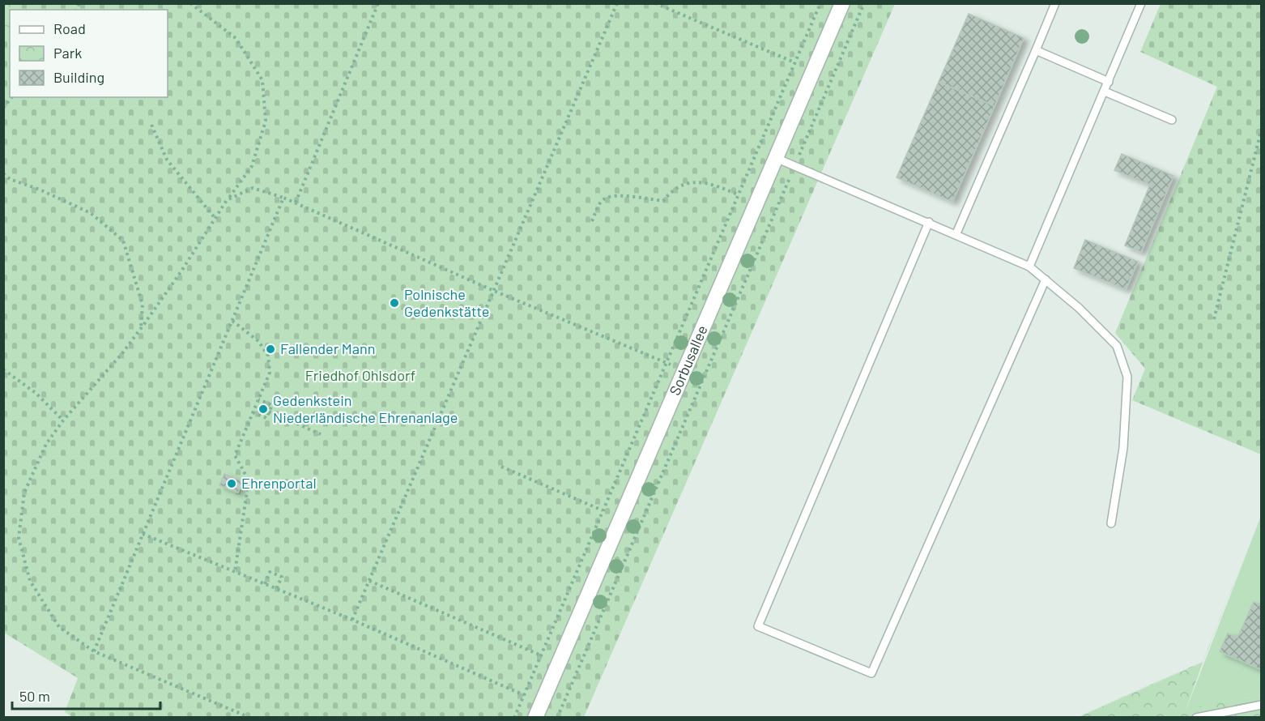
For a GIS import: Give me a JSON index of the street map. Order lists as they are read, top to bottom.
{
  "streets": {
    "street": ["Sorbusallee"]
  },
  "parks": ["Friedhof Ohlsdorf"],
  "places": [
    "Polnische Gedenkstätte",
    "Fallender Mann",
    "Gedenkstein Niederländische Ehrenanlage",
    "Ehrenportal"
  ],
  "legend": ["Road", "Park", "Building"],
  "scale_bar": "50 m"
}
